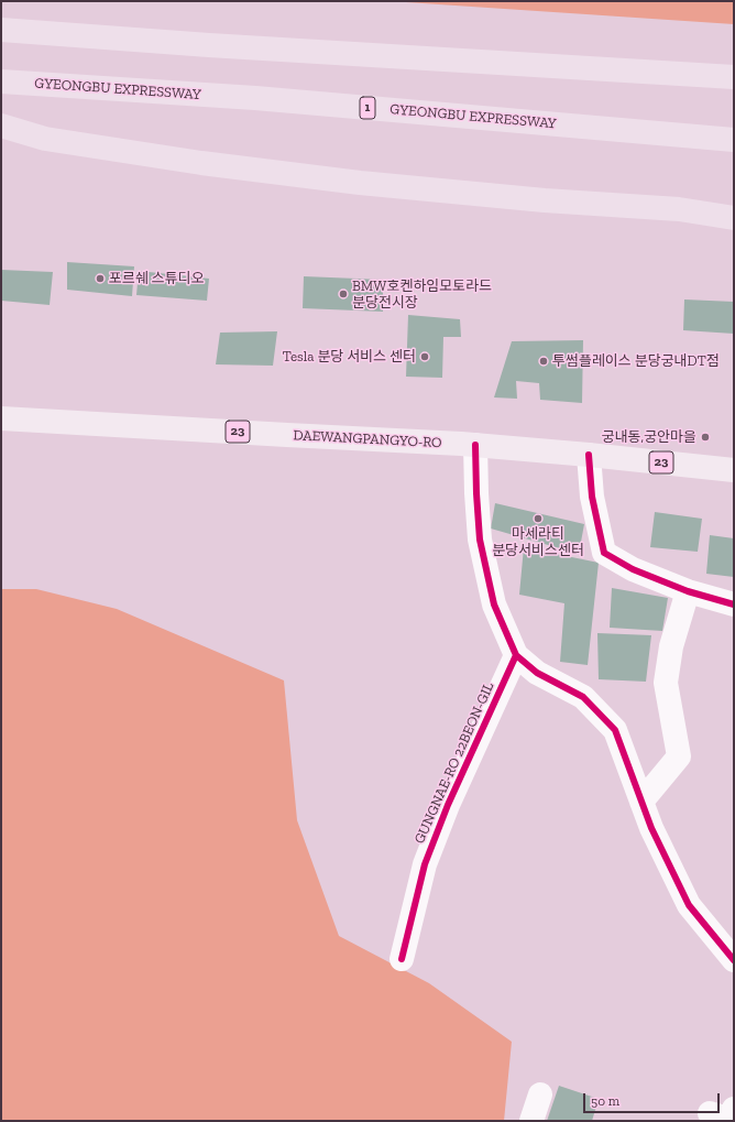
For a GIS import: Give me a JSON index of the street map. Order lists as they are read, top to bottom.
{
  "streets": {
    "highway": ["GYEONGBU EXPRESSWAY", "1"],
    "main road": ["23", "DAEWANGPANGYO-RO"],
    "street": ["GUNGNAE-RO 22BEON-GIL"]
  },
  "places": [
    "포르쉐 스튜디오",
    "BMW호켄하임모토라드 분당전시장",
    "Tesla 분당 서비스 센터",
    "투썸플레이스 분당궁내DT점",
    "궁내동,궁안마을",
    "마세라티 분당서비스센터"
  ],
  "scale_bar": "50 m"
}
